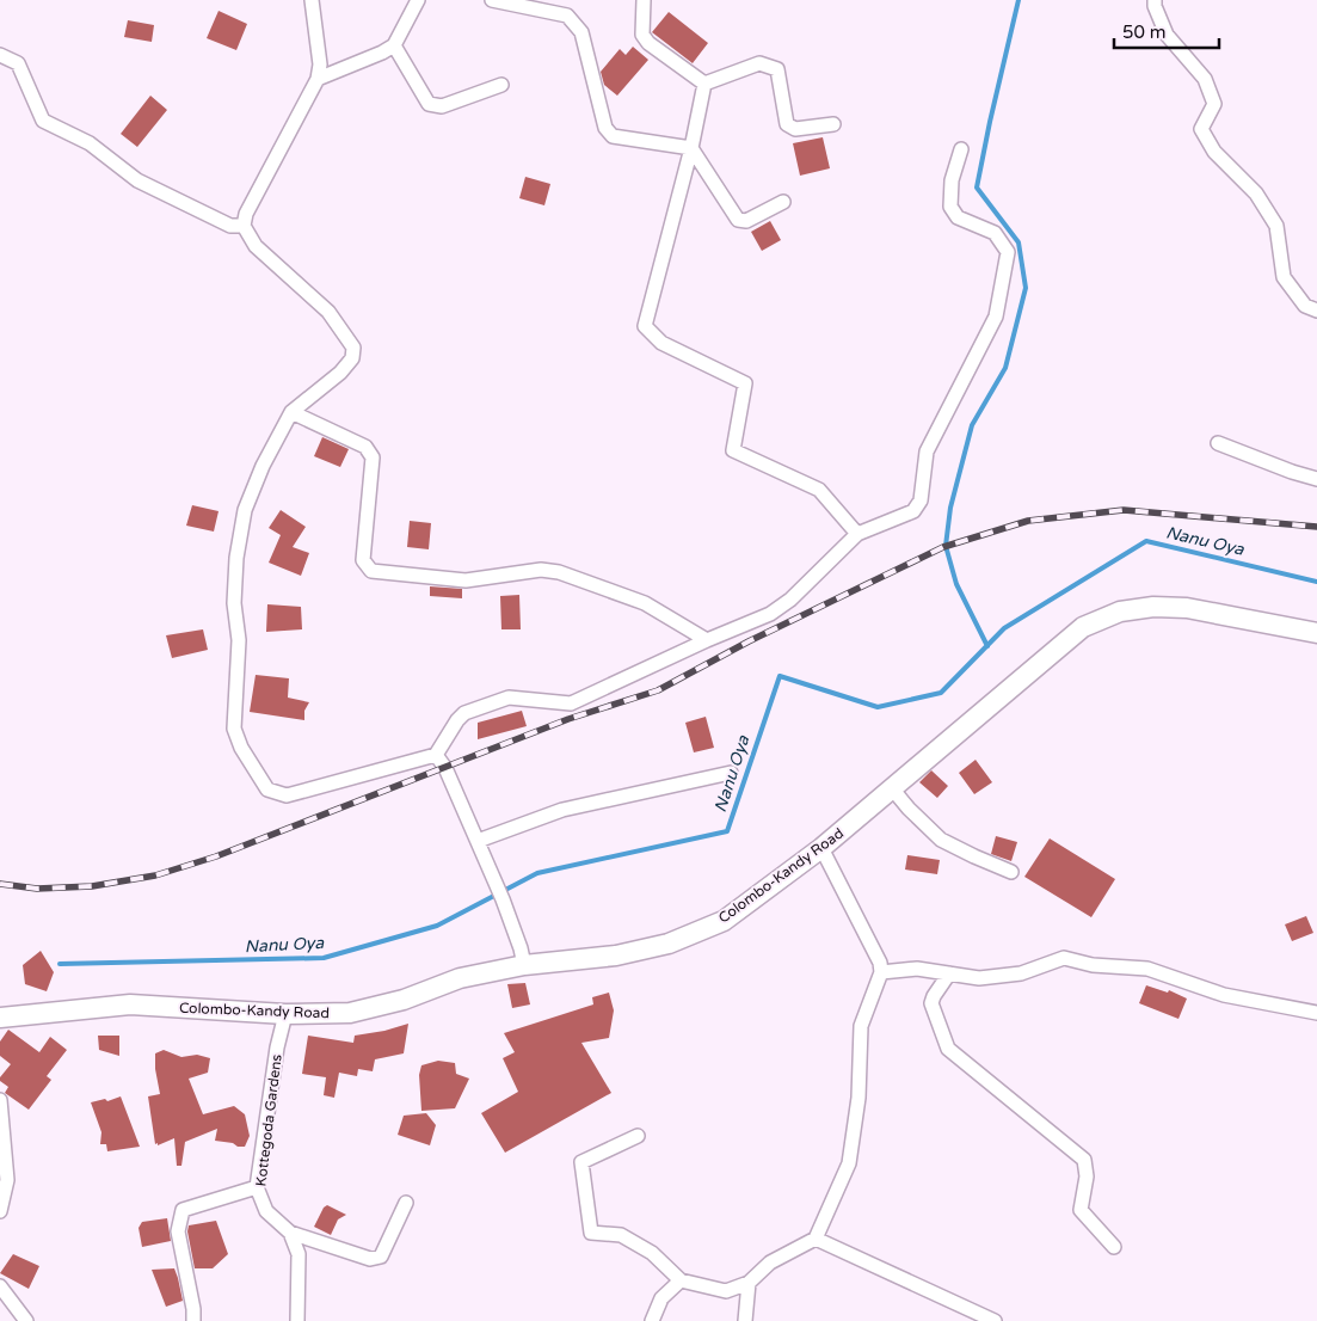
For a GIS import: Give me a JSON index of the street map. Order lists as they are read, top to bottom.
{
  "streets": {
    "highway": ["Colombo-Kandy Road"],
    "street": ["Kottegoda Gardens"]
  },
  "crossings": [
    ["Colombo-Kandy Road", "Kottegoda Gardens"]
  ],
  "water": ["Nanu Oya"],
  "scale_bar": "50 m"
}
